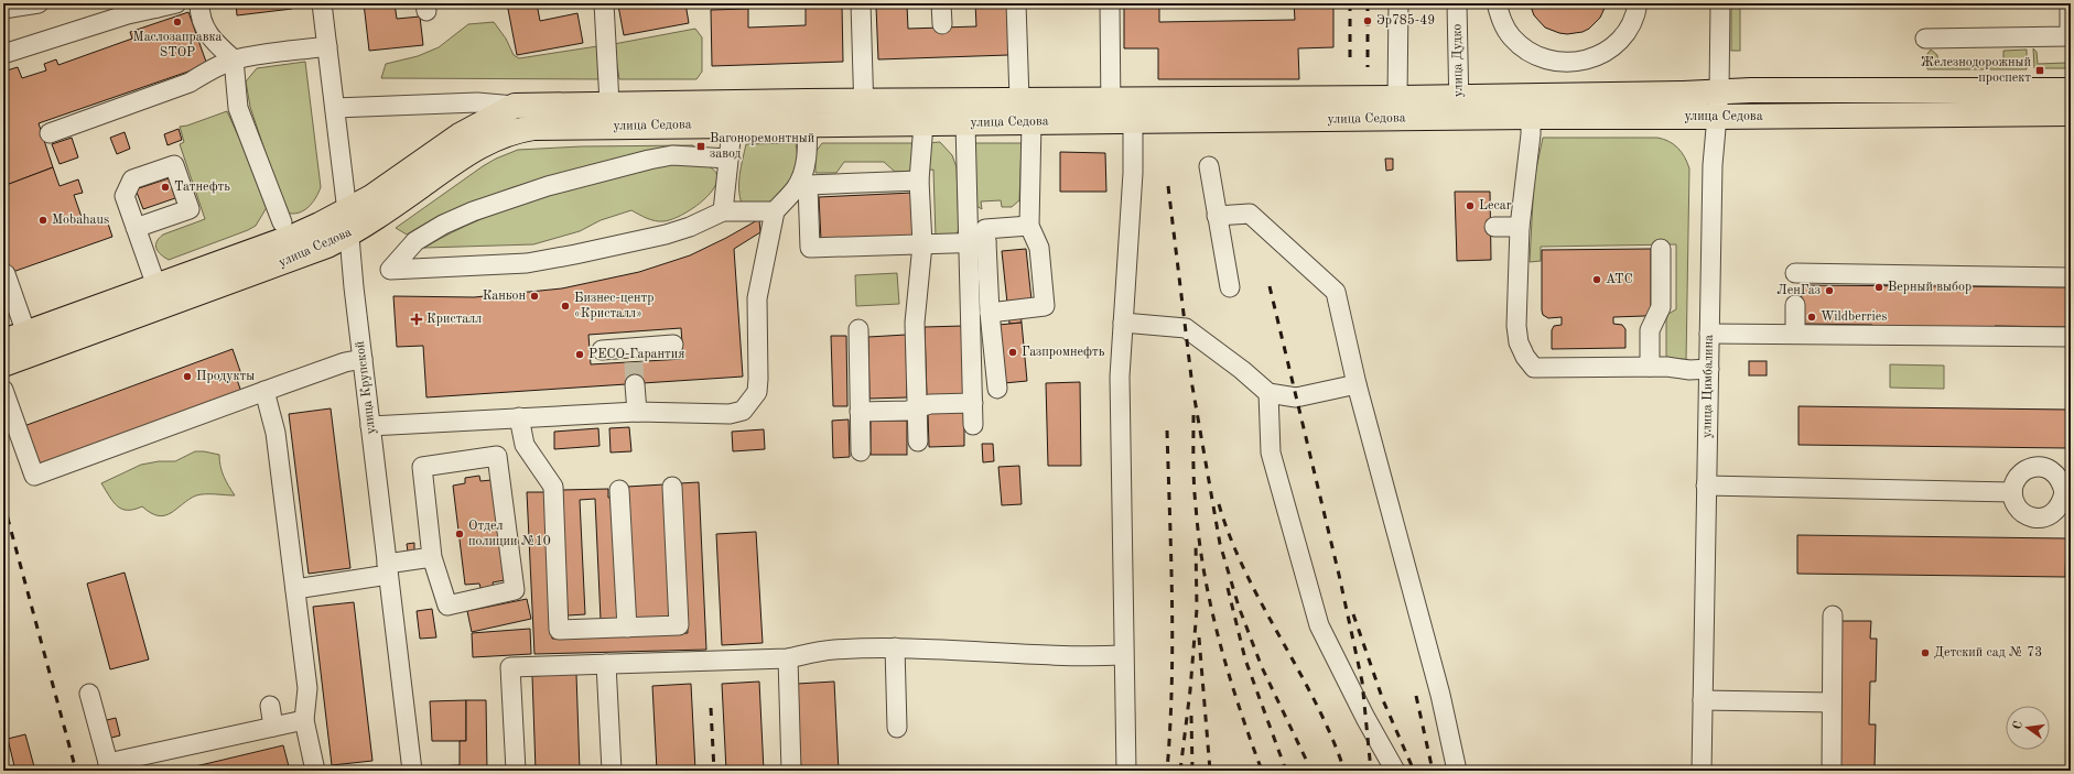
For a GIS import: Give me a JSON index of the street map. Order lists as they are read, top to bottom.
{
  "streets": {
    "main road": ["улица Седова"],
    "street": ["улица Дудко", "улица Цимбалина", "улица Крупской"]
  },
  "crossings": [
    ["улица Дудко", "улица Седова"],
    ["улица Седова", "улица Цимбалина"],
    ["улица Седова", "улица Крупской"]
  ],
  "places": {
    "other": [
      "Эр785-49",
      "Маслозаправка STOP",
      "Татнефть",
      "Lecar",
      "Mobahaus",
      "АТС",
      "Верный выбор",
      "ЛенГаз",
      "Каньон",
      "Бизнес-центр «Кристалл»",
      "Wildberries",
      "Газпромнефть",
      "РЕСО-Гарантия",
      "Продукты",
      "Отдел полиции №10",
      "Детский сад № 73"
    ],
    "transit": ["Железнодорожный проспект", "Вагоноремонтный завод"],
    "health": ["Кристалл"]
  },
  "north": "left"
}
